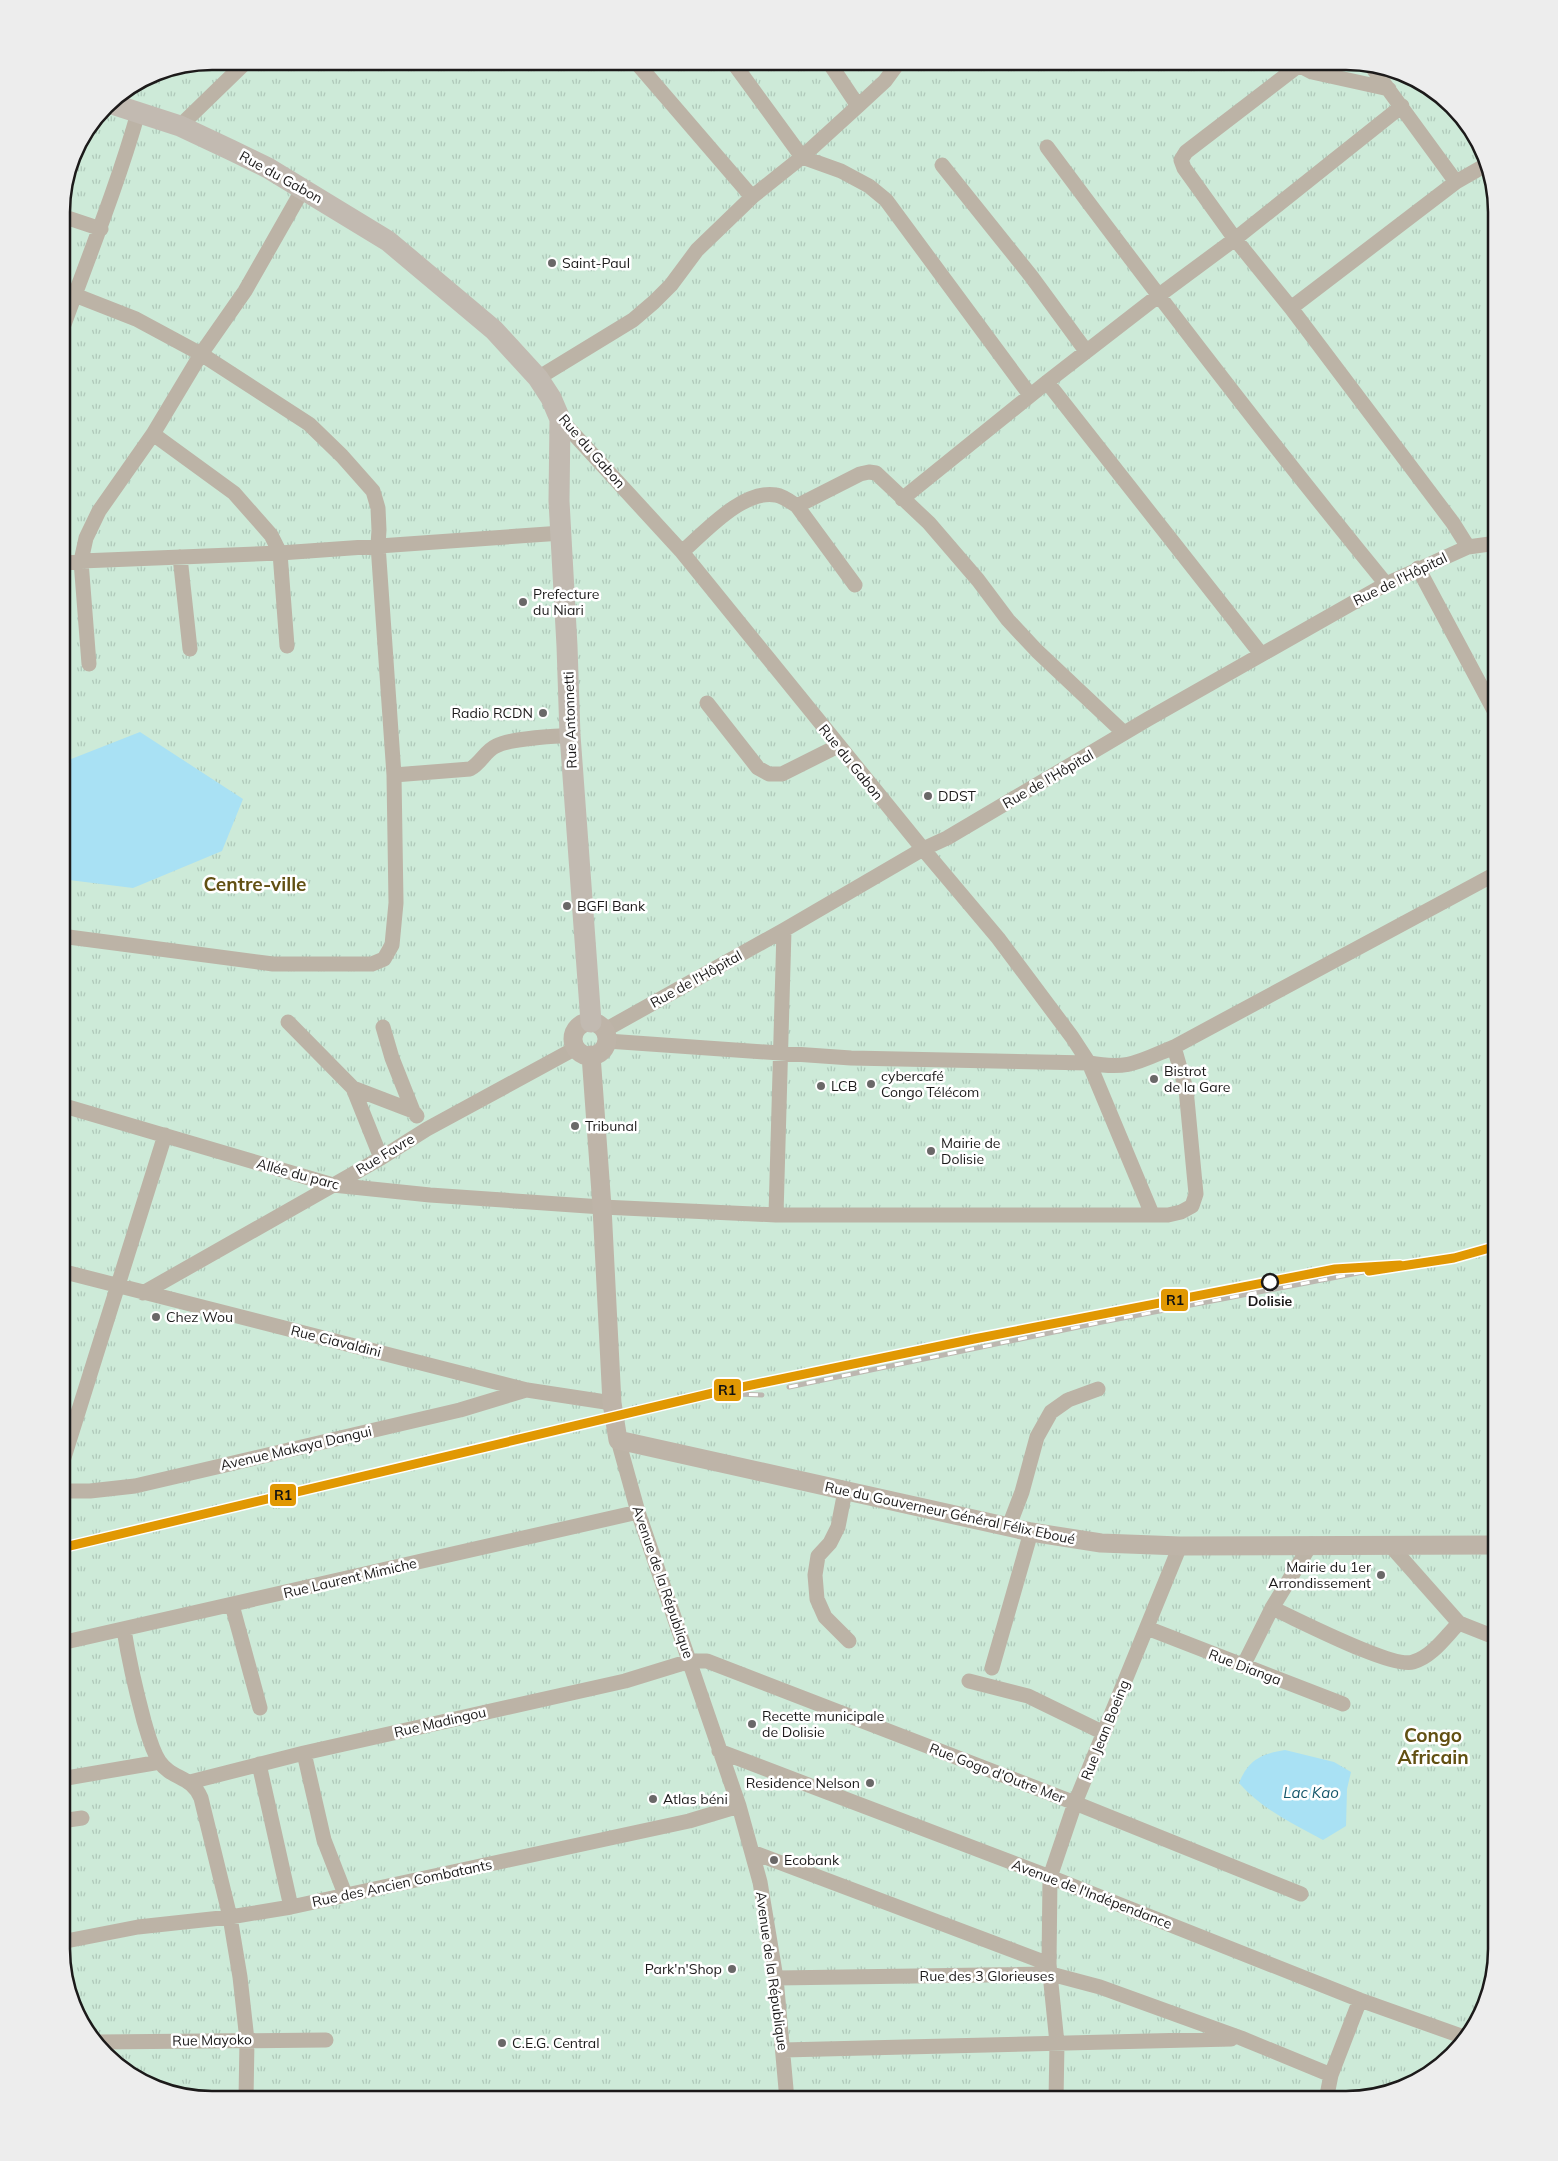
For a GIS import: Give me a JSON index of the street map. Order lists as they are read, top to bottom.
{
  "streets": {
    "highway": ["Rue du Gabon", "Rue Antonnetti"],
    "main road": ["Rue du Gouverneur Général Félix Eboué", "Avenue de la République"],
    "street": [
      "Rue de l'Hôpital",
      "Rue Favre",
      "Allée du parc",
      "Rue Ciavaldini",
      "Avenue Makaya Dangui",
      "Rue Laurent Mimiche",
      "Rue Dianga",
      "Rue Madingou",
      "Rue Jean Boeing",
      "Rue Gogo d'Outre Mer",
      "Rue des Ancien Combatants",
      "Avenue de l'Indépendance",
      "Rue des 3 Glorieuses",
      "Rue Mayoko"
    ]
  },
  "crossings": [
    ["Rue du Gabon", "Rue de l'Hôpital"],
    ["Rue du Gabon", "Rue Antonnetti"],
    ["Rue du Gabon", "Allée du parc"],
    ["Rue de l'Hôpital", "Rue Antonnetti"],
    ["Rue de l'Hôpital", "Rue Favre"],
    ["Rue de l'Hôpital", "Avenue de la République"],
    ["Rue Antonnetti", "Rue Favre"],
    ["Rue Antonnetti", "Avenue de la République"],
    ["Rue Favre", "Allée du parc"],
    ["Rue Favre", "Rue Ciavaldini"],
    ["Rue Favre", "Avenue de la République"],
    ["Allée du parc", "Avenue de la République"],
    ["Rue Ciavaldini", "Avenue Makaya Dangui"],
    ["Rue Ciavaldini", "Avenue de la République"],
    ["Rue du Gouverneur Général Félix Eboué", "Avenue de la République"],
    ["Rue du Gouverneur Général Félix Eboué", "Rue Jean Boeing"],
    ["Rue Laurent Mimiche", "Avenue de la République"],
    ["Avenue de la République", "Rue Madingou"],
    ["Avenue de la République", "Rue Gogo d'Outre Mer"],
    ["Avenue de la République", "Rue des Ancien Combatants"],
    ["Avenue de la République", "Avenue de l'Indépendance"],
    ["Avenue de la République", "Rue des 3 Glorieuses"],
    ["Rue Dianga", "Rue Jean Boeing"],
    ["Rue Madingou", "Rue Gogo d'Outre Mer"],
    ["Rue Jean Boeing", "Rue Gogo d'Outre Mer"],
    ["Rue Jean Boeing", "Avenue de l'Indépendance"],
    ["Rue Jean Boeing", "Rue des 3 Glorieuses"]
  ],
  "districts": ["Centre-ville", "Congo Africain"],
  "water": ["Lac Kao"],
  "places": [
    "Saint-Paul",
    "Prefecture du Niari",
    "Radio RCDN",
    "DDST",
    "BGFI Bank",
    "Bistrot de la Gare",
    "cybercafé Congo Télécom",
    "LCB",
    "Tribunal",
    "Mairie de Dolisie",
    "Dolisie",
    "Chez Wou",
    "Mairie du 1er Arrondissement",
    "Recette municipale de Dolisie",
    "Residence Nelson",
    "Atlas béni",
    "Ecobank",
    "Park'n'Shop",
    "C.E.G. Central"
  ],
  "lines": ["transit line R1"]
}
